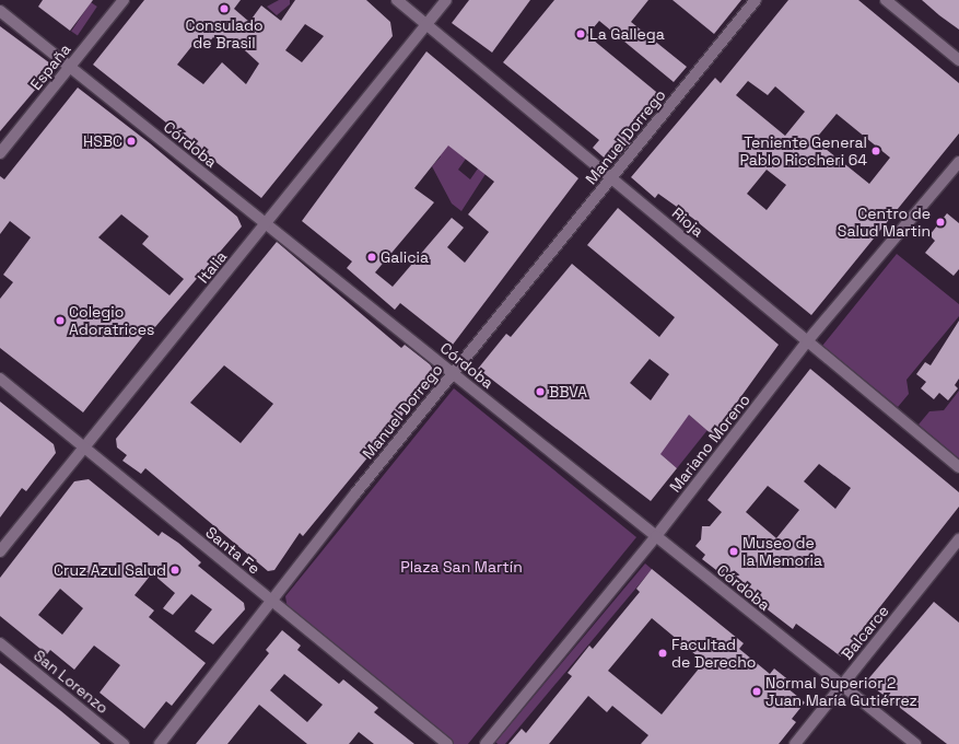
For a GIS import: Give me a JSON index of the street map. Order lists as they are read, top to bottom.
{
  "streets": {
    "street": [
      "España",
      "Manuel Dorrego",
      "Córdoba",
      "Rioja",
      "Italia",
      "Mariano Moreno",
      "Santa Fe",
      "Balcarce",
      "San Lorenzo"
    ]
  },
  "crossings": [
    ["España", "Córdoba"],
    ["Manuel Dorrego", "Córdoba"],
    ["Manuel Dorrego", "Rioja"],
    ["Manuel Dorrego", "Santa Fe"],
    ["Córdoba", "Italia"],
    ["Córdoba", "Mariano Moreno"],
    ["Córdoba", "Balcarce"],
    ["Rioja", "Italia"],
    ["Rioja", "Mariano Moreno"],
    ["Italia", "Santa Fe"]
  ],
  "parks": ["Plaza San Martín"],
  "places": [
    "Consulado de Brasil",
    "La Gallega",
    "HSBC",
    "Teniente General Pablo Riccheri 64",
    "Centro de Salud Martin",
    "Galicia",
    "Colegio Adoratrices",
    "BBVA",
    "Museo de la Memoria",
    "Cruz Azul Salud",
    "Facultad de Derecho",
    "Normal Superior 2 Juan María Gutiérrez"
  ]
}
